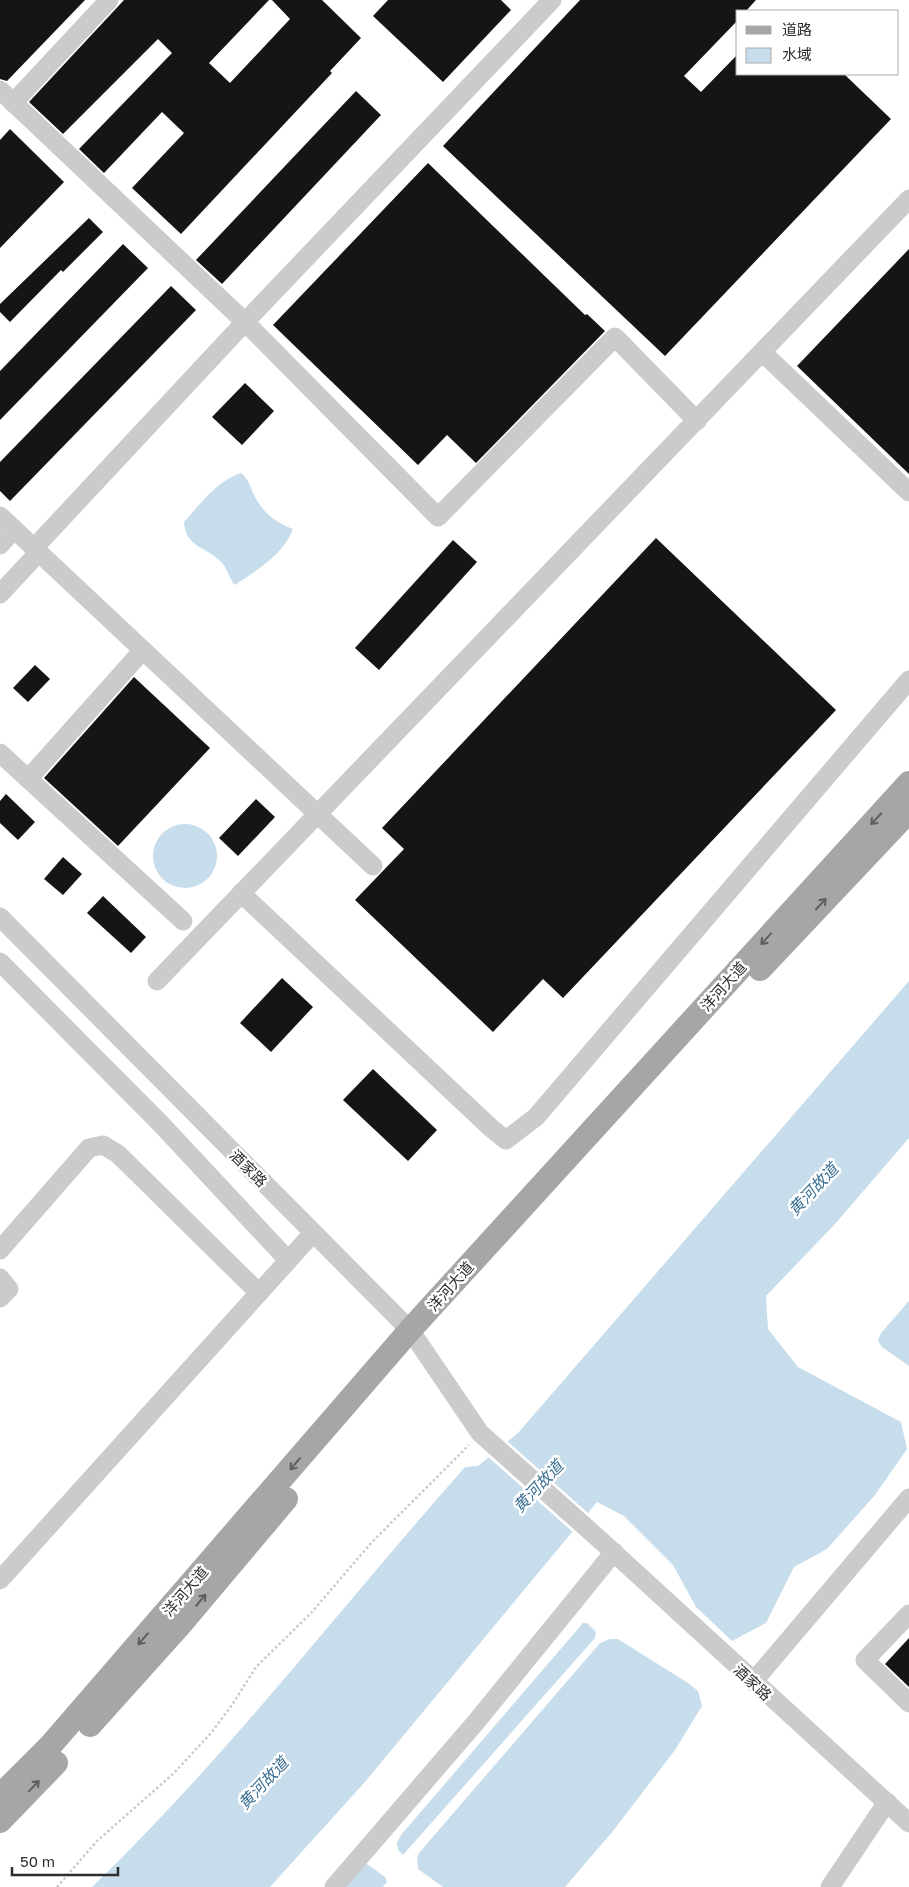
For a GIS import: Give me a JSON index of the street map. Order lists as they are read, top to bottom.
{
  "streets": {
    "main road": ["洋河大道"],
    "street": ["酒家路"]
  },
  "crossings": [
    ["洋河大道", "酒家路"]
  ],
  "water": ["黄河故道"],
  "legend": ["道路", "水域"],
  "scale_bar": "50 m"
}
